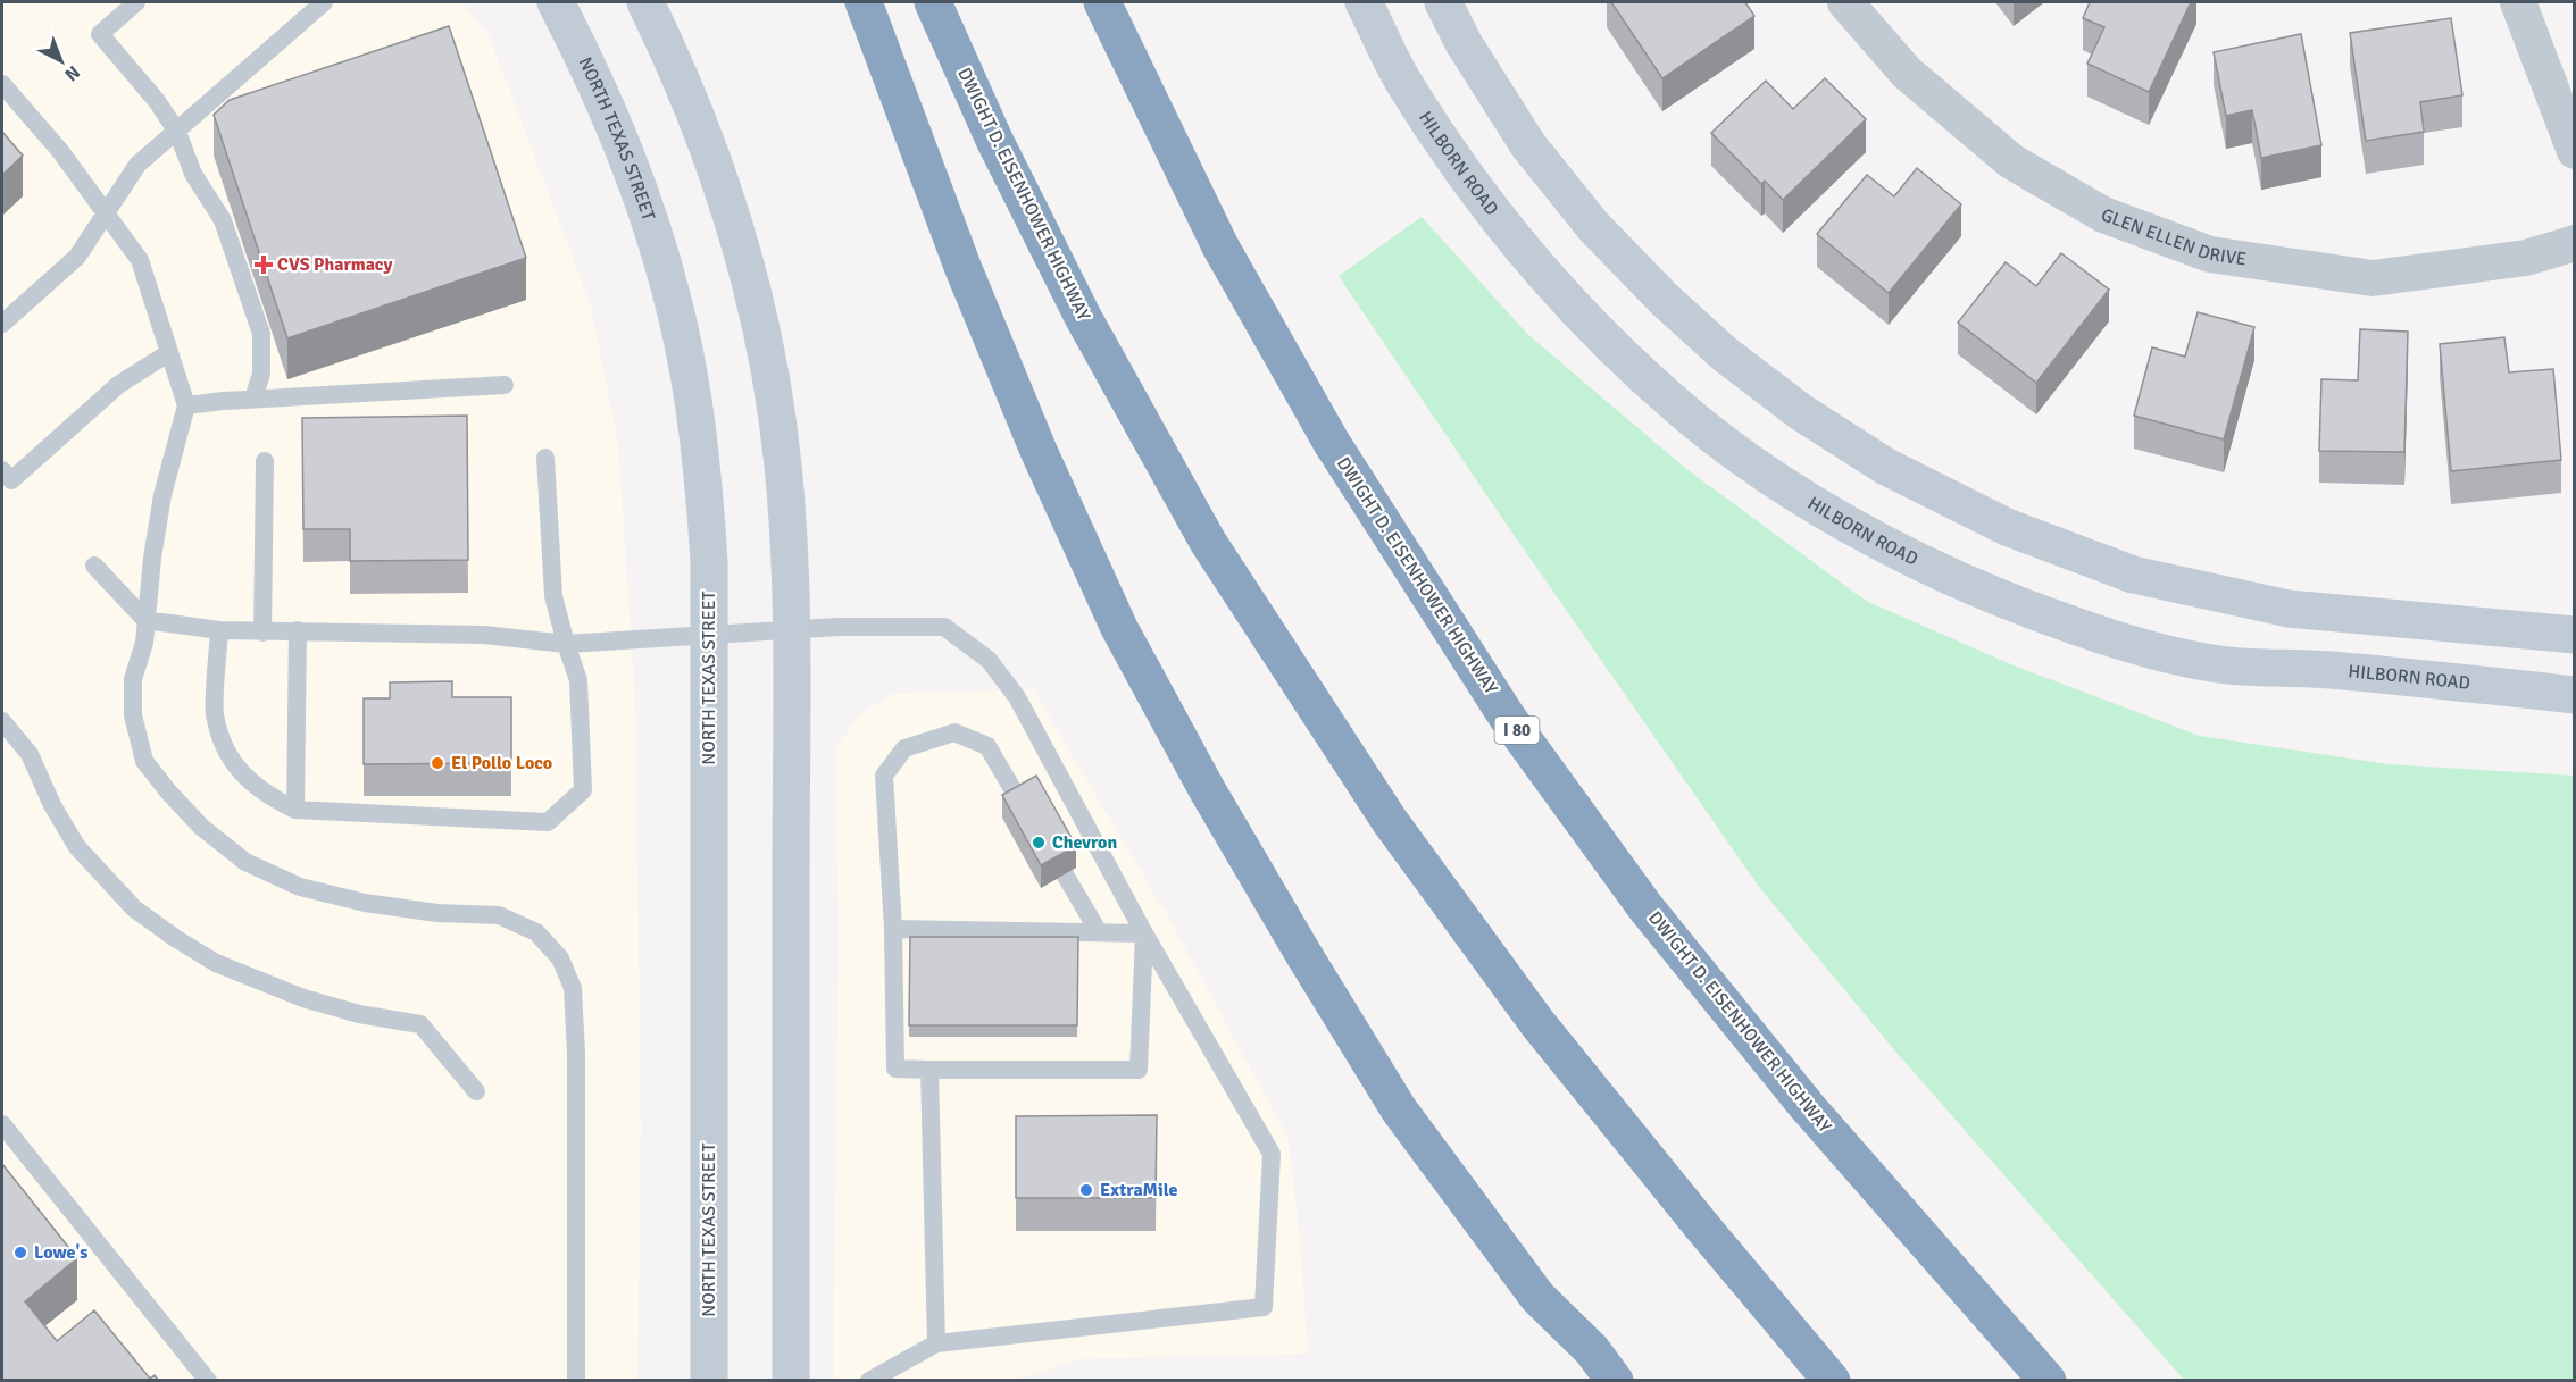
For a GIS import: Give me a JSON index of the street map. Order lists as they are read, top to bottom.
{
  "streets": {
    "highway": ["DWIGHT D. EISENHOWER HIGHWAY", "I 80"],
    "street": ["NORTH TEXAS STREET", "HILBORN ROAD", "GLEN ELLEN DRIVE"]
  },
  "places": {
    "health": ["CVS Pharmacy"],
    "other": [
      "El Pollo Loco",
      "Chevron",
      "ExtraMile",
      "Lowe's"
    ]
  },
  "north": "bottom right"
}
